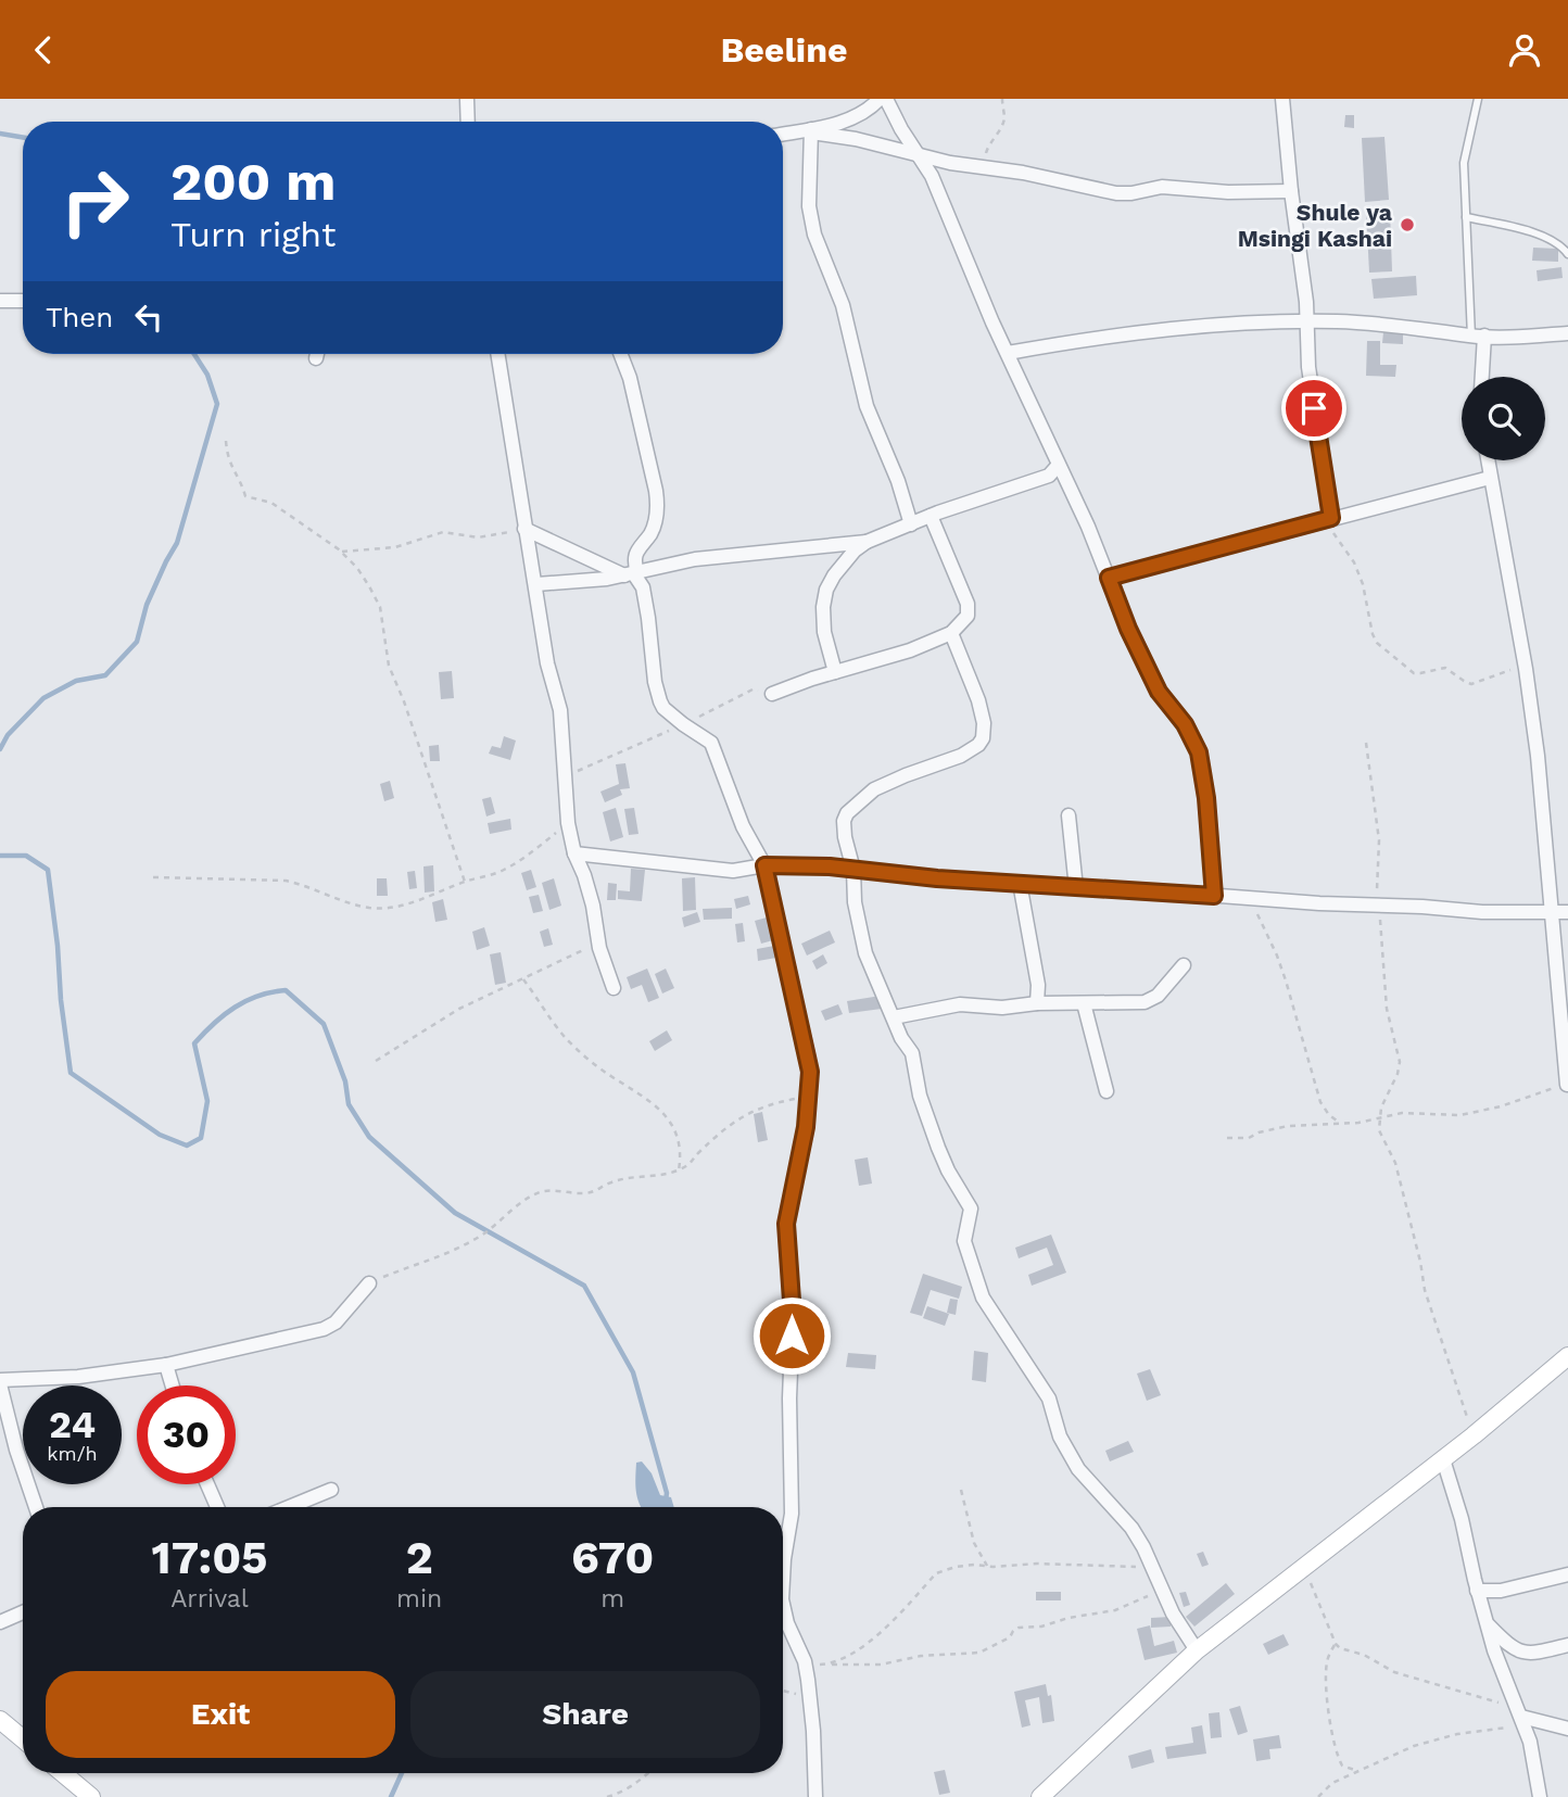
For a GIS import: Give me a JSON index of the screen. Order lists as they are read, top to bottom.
{
  "places": ["Shule ya Msingi Kashai"],
  "page": {
    "header": "Beeline",
    "turn": ["200 m", "Turn right"],
    "then": "Then",
    "speed": "24 km/h",
    "limit": "30",
    "eta": [
      "17:05",
      "Arrival",
      "2",
      "min",
      "670",
      "m"
    ],
    "buttons": ["Exit", "Share"]
  }
}
